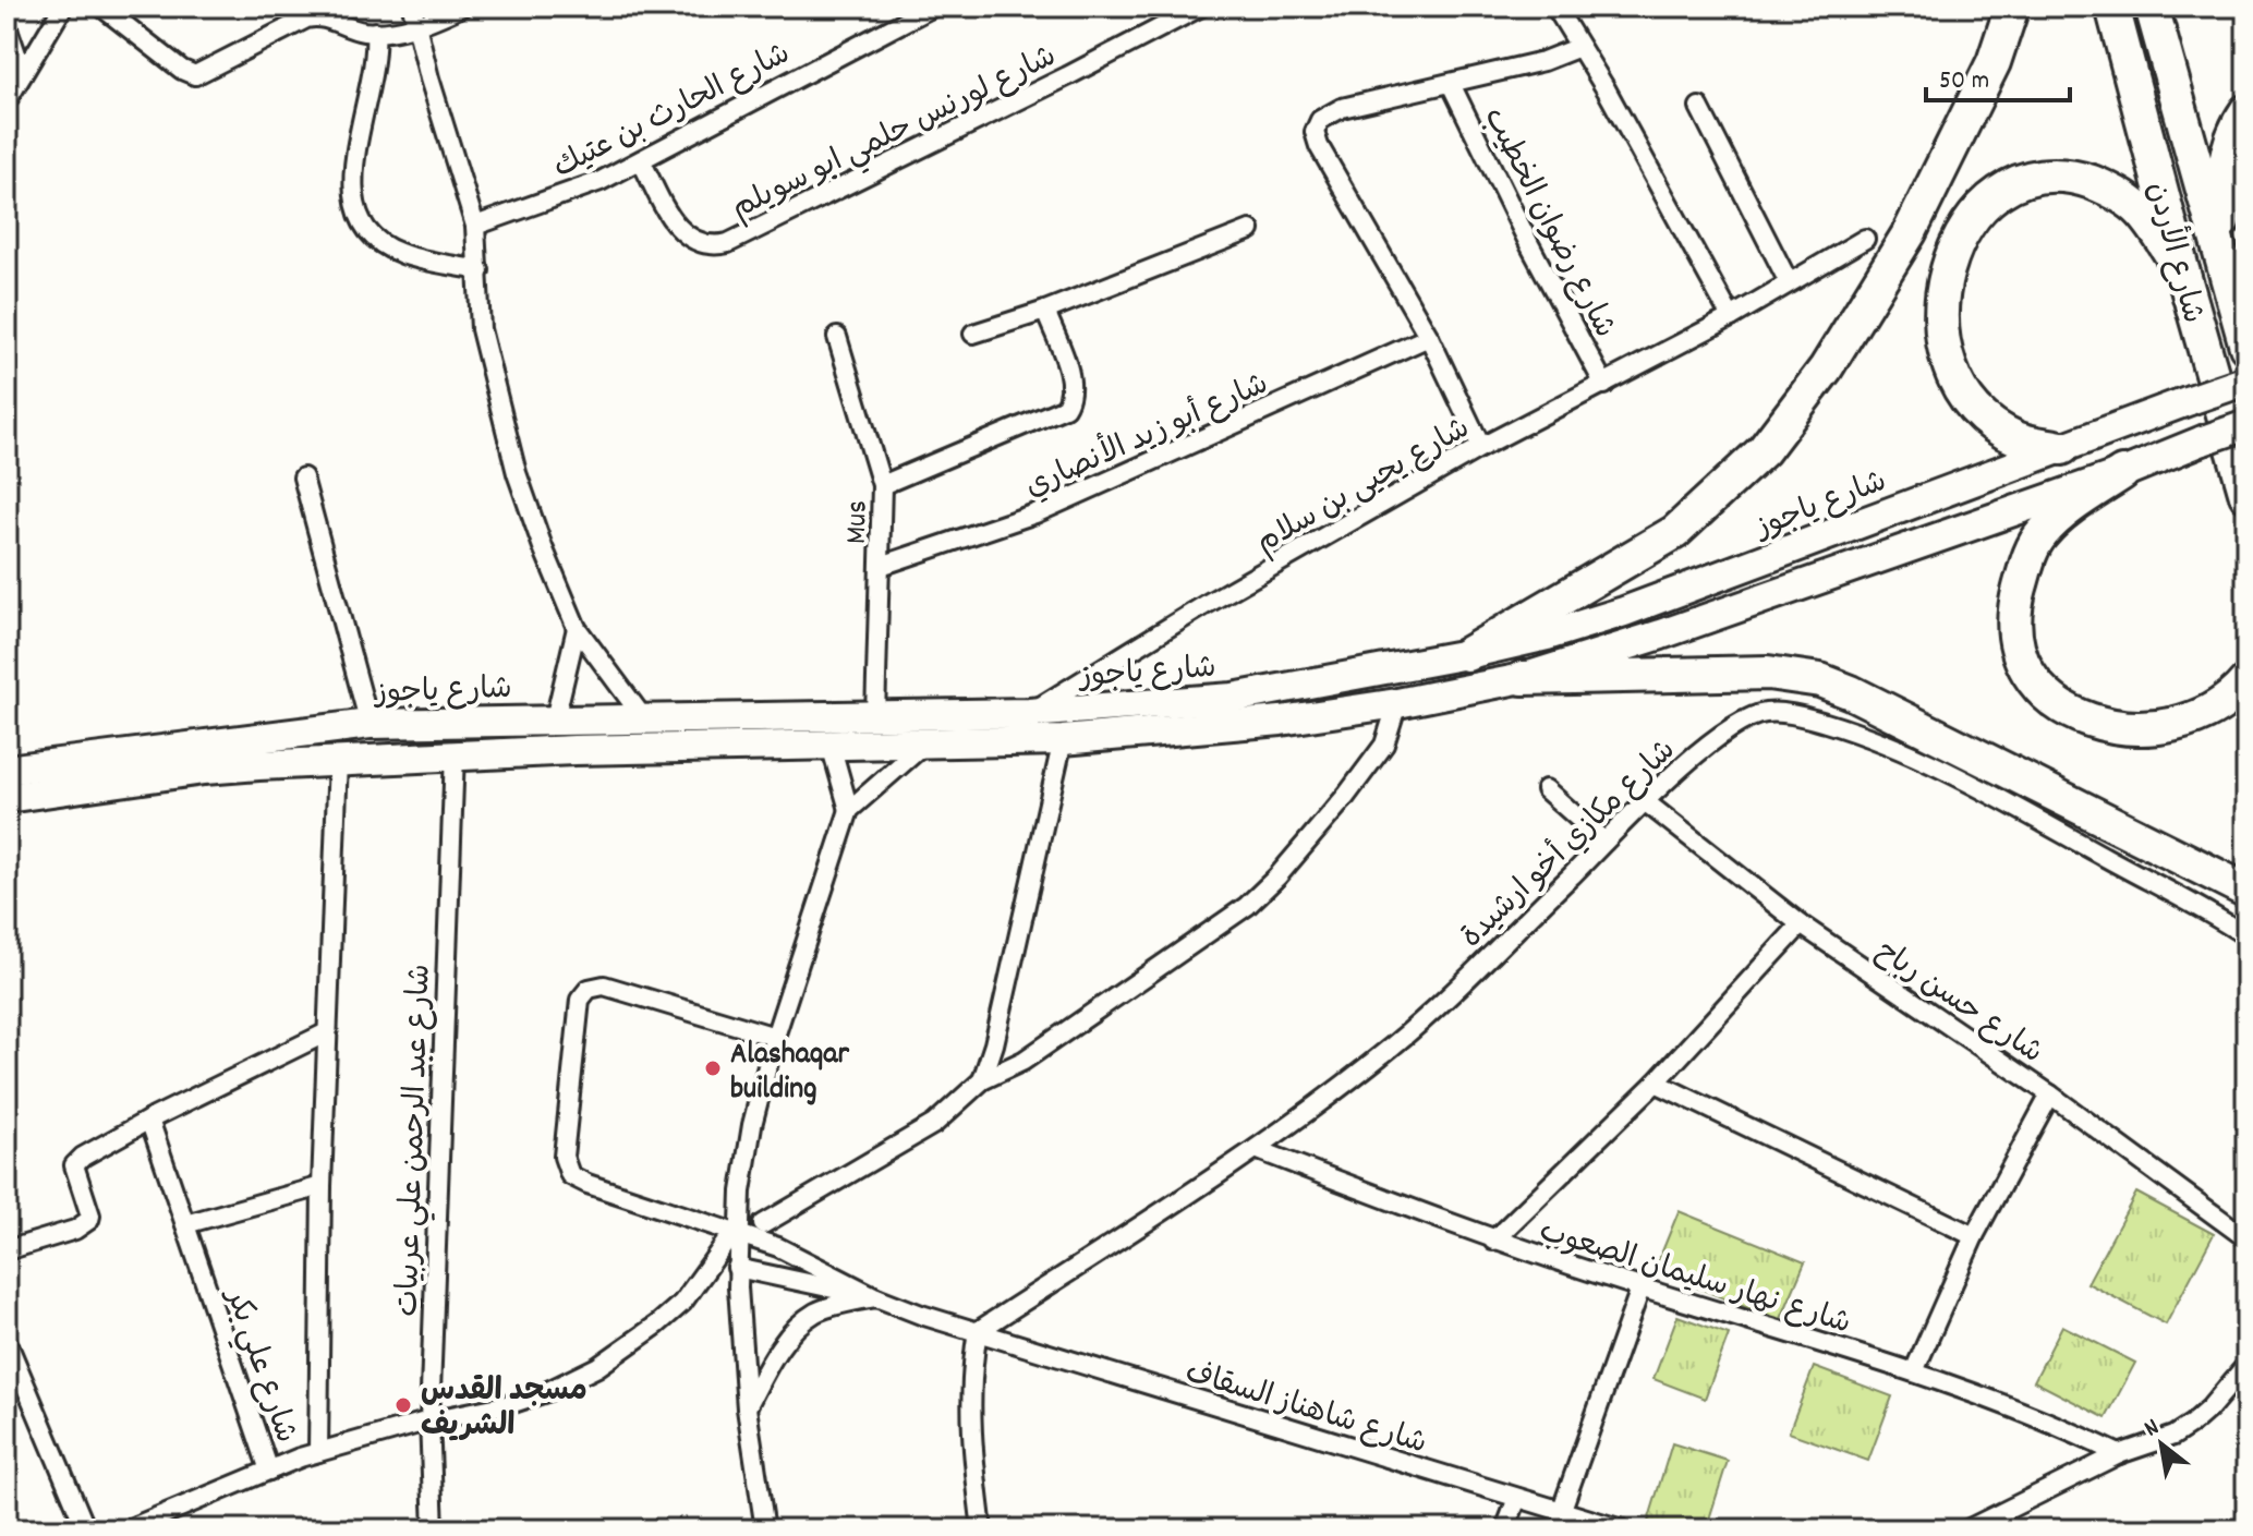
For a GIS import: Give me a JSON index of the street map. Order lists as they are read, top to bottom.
{
  "streets": {
    "highway": ["شارع الأردن"],
    "main road": ["شارع ياجوز"],
    "street": [
      "شارع الحارث بن عتيك",
      "شارع لورنس حلمي ابو سويلم",
      "شارع رضوان الخطيب",
      "شارع أبو زيد الأنصاري",
      "شارع يحيى بن سلام",
      "Mus",
      "شارع مكازي أخو ارشيدة",
      "شارع حسن رباح",
      "شارع عبد الرحمن علي عربيات",
      "شارع نهار سليمان الصعوب",
      "شارع علي بكر",
      "شارع شاهناز السقاف"
    ]
  },
  "crossings": [
    ["شارع الحارث بن عتيك", "شارع لورنس حلمي ابو سويلم"],
    ["شارع رضوان الخطيب", "شارع يحيى بن سلام"],
    ["شارع أبو زيد الأنصاري", "Mus"],
    ["شارع يحيى بن سلام", "شارع ياجوز"],
    ["شارع ياجوز", "Mus"],
    ["شارع ياجوز", "شارع عبد الرحمن علي عربيات"],
    ["شارع مكازي أخو ارشيدة", "شارع حسن رباح"],
    ["شارع مكازي أخو ارشيدة", "شارع نهار سليمان الصعوب"],
    ["شارع مكازي أخو ارشيدة", "شارع شاهناز السقاف"],
    ["شارع عبد الرحمن علي عربيات", "شارع علي بكر"]
  ],
  "places": ["Alashaqar building", "مسجد القدس الشريف"],
  "scale_bar": "50 m",
  "north": "top left"
}
